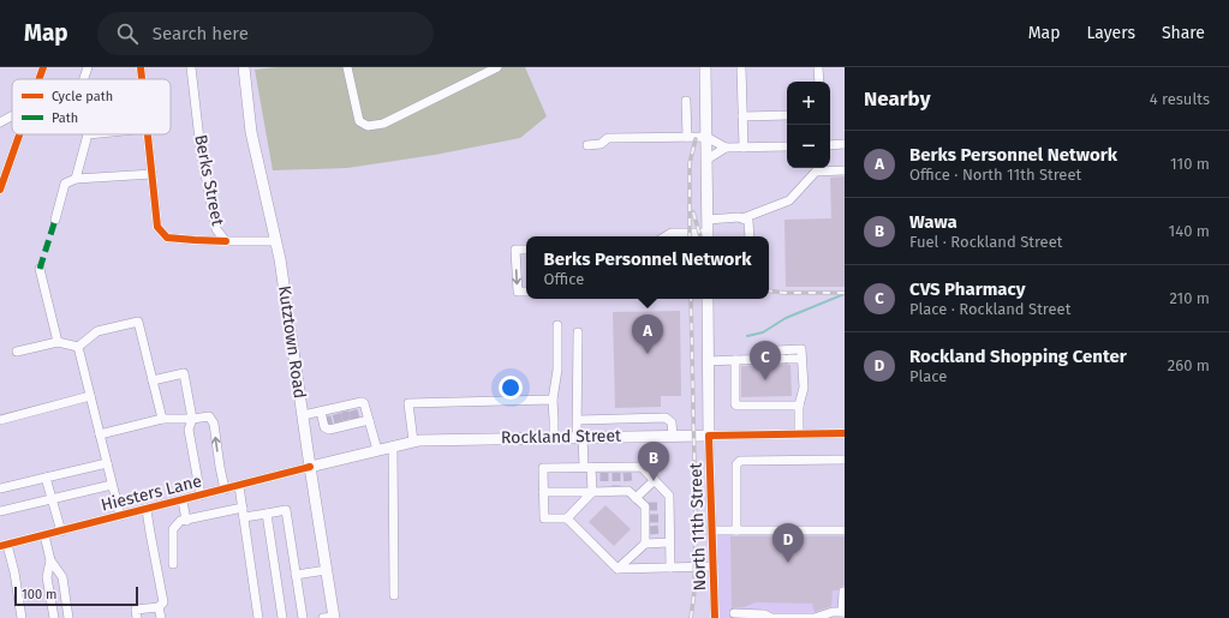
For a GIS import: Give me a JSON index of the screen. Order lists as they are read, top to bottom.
{
  "streets": {
    "main road": ["Kutztown Road", "Rockland Street", "North 11th Street"],
    "street": ["Berks Street", "Hiesters Lane"]
  },
  "crossings": [
    ["Berks Street", "Kutztown Road"],
    ["Kutztown Road", "Rockland Street"],
    ["Kutztown Road", "Hiesters Lane"],
    ["Rockland Street", "Hiesters Lane"],
    ["Rockland Street", "North 11th Street"]
  ],
  "legend": ["Cycle path", "Path"],
  "scale_bar": "100 m",
  "page": {
    "header": "Map",
    "search": "Search here",
    "nav": ["Map", "Layers", "Share"],
    "heading": ["Nearby", "4 results"],
    "map_buttons": ["+", "−"],
    "list": [
      {
        "mark": "A",
        "name": "Berks Personnel Network",
        "note": "Office · North 11th Street",
        "value": "110 m"
      },
      {
        "mark": "B",
        "name": "Wawa",
        "note": "Fuel · Rockland Street",
        "value": "140 m"
      },
      {
        "mark": "C",
        "name": "CVS Pharmacy",
        "note": "Place · Rockland Street",
        "value": "210 m"
      },
      {
        "mark": "D",
        "name": "Rockland Shopping Center",
        "note": "Place",
        "value": "260 m"
      }
    ],
    "popup": ["Berks Personnel Network", "Office"],
    "pins": [
      "A",
      "C",
      "B",
      "D"
    ],
    "scale": "100 m"
  }
}
